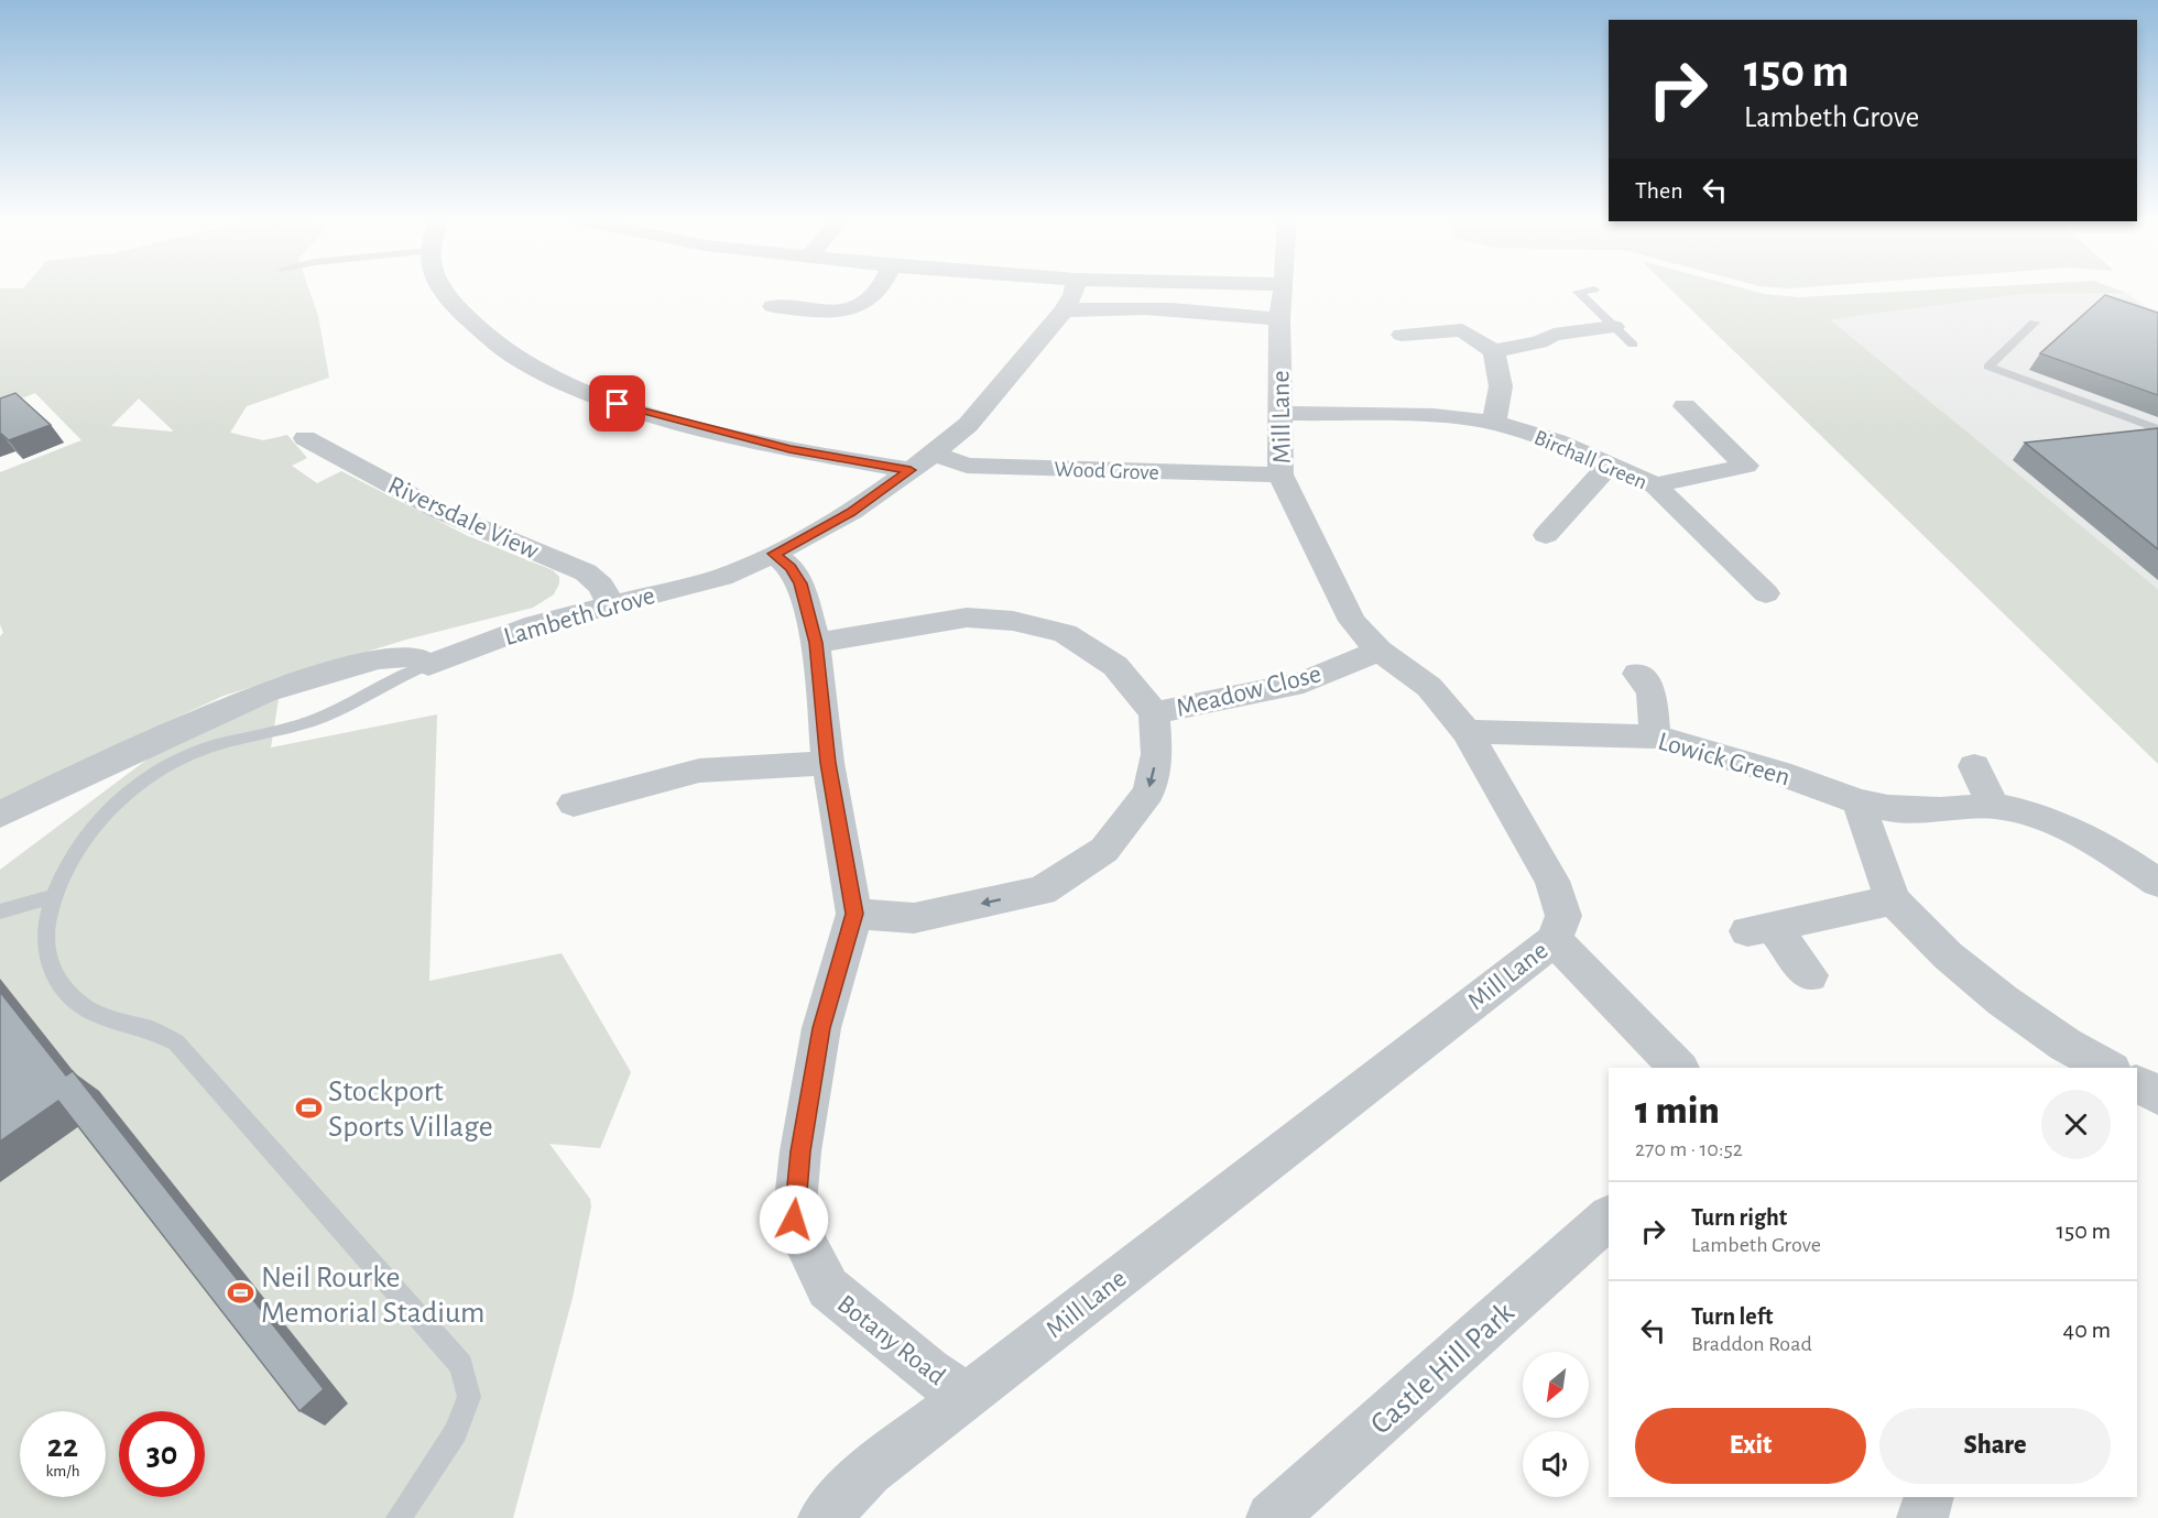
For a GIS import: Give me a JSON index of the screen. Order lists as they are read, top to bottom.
{
  "streets": {
    "street": [
      "Mill Lane",
      "Birchall Green",
      "Wood Grove",
      "Riversdale View",
      "Lambeth Grove",
      "Meadow Close",
      "Lowick Green",
      "Botany Road",
      "Castle Hill Park"
    ]
  },
  "crossings": [
    ["Mill Lane", "Birchall Green"],
    ["Mill Lane", "Wood Grove"],
    ["Mill Lane", "Meadow Close"],
    ["Mill Lane", "Lowick Green"],
    ["Mill Lane", "Botany Road"],
    ["Wood Grove", "Lambeth Grove"],
    ["Riversdale View", "Lambeth Grove"],
    ["Lambeth Grove", "Botany Road"],
    ["Meadow Close", "Botany Road"]
  ],
  "one_way": ["Meadow Close"],
  "places": {
    "sports": ["Stockport Sports Village", "Neil Rourke Memorial Stadium"]
  },
  "north": "bottom left",
  "page": {
    "turn": ["150 m", "Lambeth Grove"],
    "then": "Then",
    "heading": ["1 min", "270 m · 10:52"],
    "list": [
      {
        "name": "Turn right",
        "note": "Lambeth Grove",
        "value": "150 m"
      },
      {
        "name": "Turn left",
        "note": "Braddon Road",
        "value": "40 m"
      }
    ],
    "buttons": ["Exit", "Share"],
    "speed": "22 km/h",
    "limit": "30"
  }
}
